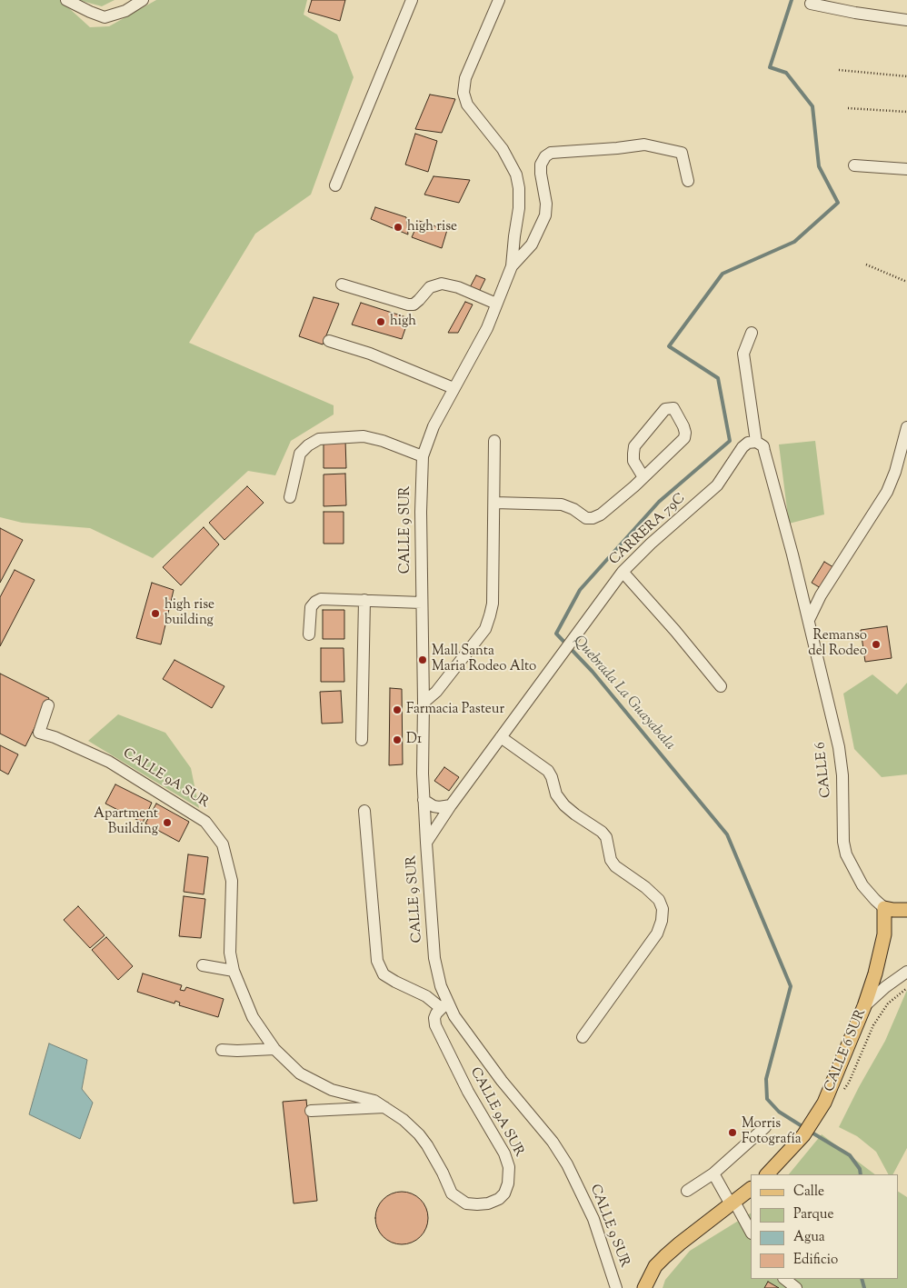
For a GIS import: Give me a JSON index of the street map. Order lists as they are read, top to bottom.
{
  "streets": {
    "main road": ["CALLE 6 SUR"],
    "street": [
      "CALLE 9 SUR",
      "CARRERA 79C",
      "CALLE 6",
      "CALLE 9A SUR"
    ]
  },
  "crossings": [
    ["CALLE 9 SUR", "CARRERA 79C"],
    ["CALLE 9 SUR", "CALLE 9A SUR"],
    ["CARRERA 79C", "CALLE 6"],
    ["CALLE 6", "CALLE 6 SUR"]
  ],
  "water": ["Quebrada La Guayabala"],
  "places": [
    "high rise",
    "high",
    "high rise building",
    "Remanso del Rodeo",
    "Mall Santa Maria Rodeo Alto",
    "Farmacia Pasteur",
    "D1",
    "Apartment Building",
    "Morris Fotografía"
  ],
  "legend": [
    "Calle",
    "Parque",
    "Agua",
    "Edificio"
  ]
}
